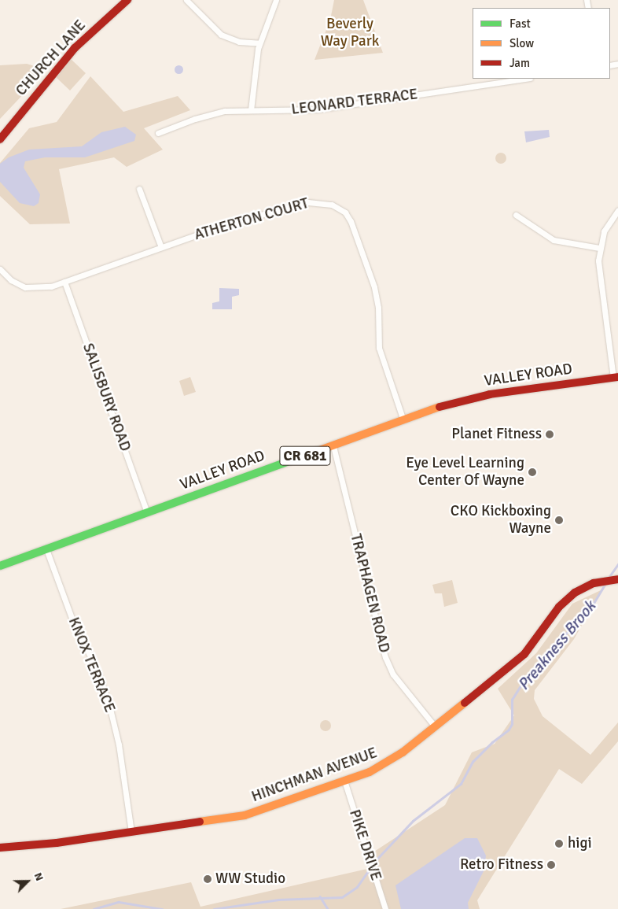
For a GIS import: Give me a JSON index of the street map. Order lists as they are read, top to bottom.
{
  "streets": {
    "street": [
      "CHURCH LANE",
      "LEONARD TERRACE",
      "ATHERTON COURT",
      "VALLEY ROAD",
      "SALISBURY ROAD",
      "CR 681",
      "TRAPHAGEN ROAD",
      "KNOX TERRACE",
      "HINCHMAN AVENUE",
      "PIKE DRIVE"
    ]
  },
  "crossings": [
    ["ATHERTON COURT", "VALLEY ROAD"],
    ["ATHERTON COURT", "SALISBURY ROAD"],
    ["VALLEY ROAD", "SALISBURY ROAD"],
    ["VALLEY ROAD", "TRAPHAGEN ROAD"],
    ["VALLEY ROAD", "KNOX TERRACE"],
    ["TRAPHAGEN ROAD", "HINCHMAN AVENUE"],
    ["KNOX TERRACE", "HINCHMAN AVENUE"],
    ["HINCHMAN AVENUE", "PIKE DRIVE"]
  ],
  "water": ["Preakness Brook"],
  "parks": ["Beverly Way Park"],
  "places": [
    "Planet Fitness",
    "Eye Level Learning Center Of Wayne",
    "CKO Kickboxing Wayne",
    "higi",
    "Retro Fitness",
    "WW Studio"
  ],
  "legend": ["Fast", "Slow", "Jam"],
  "north": "top right"
}
